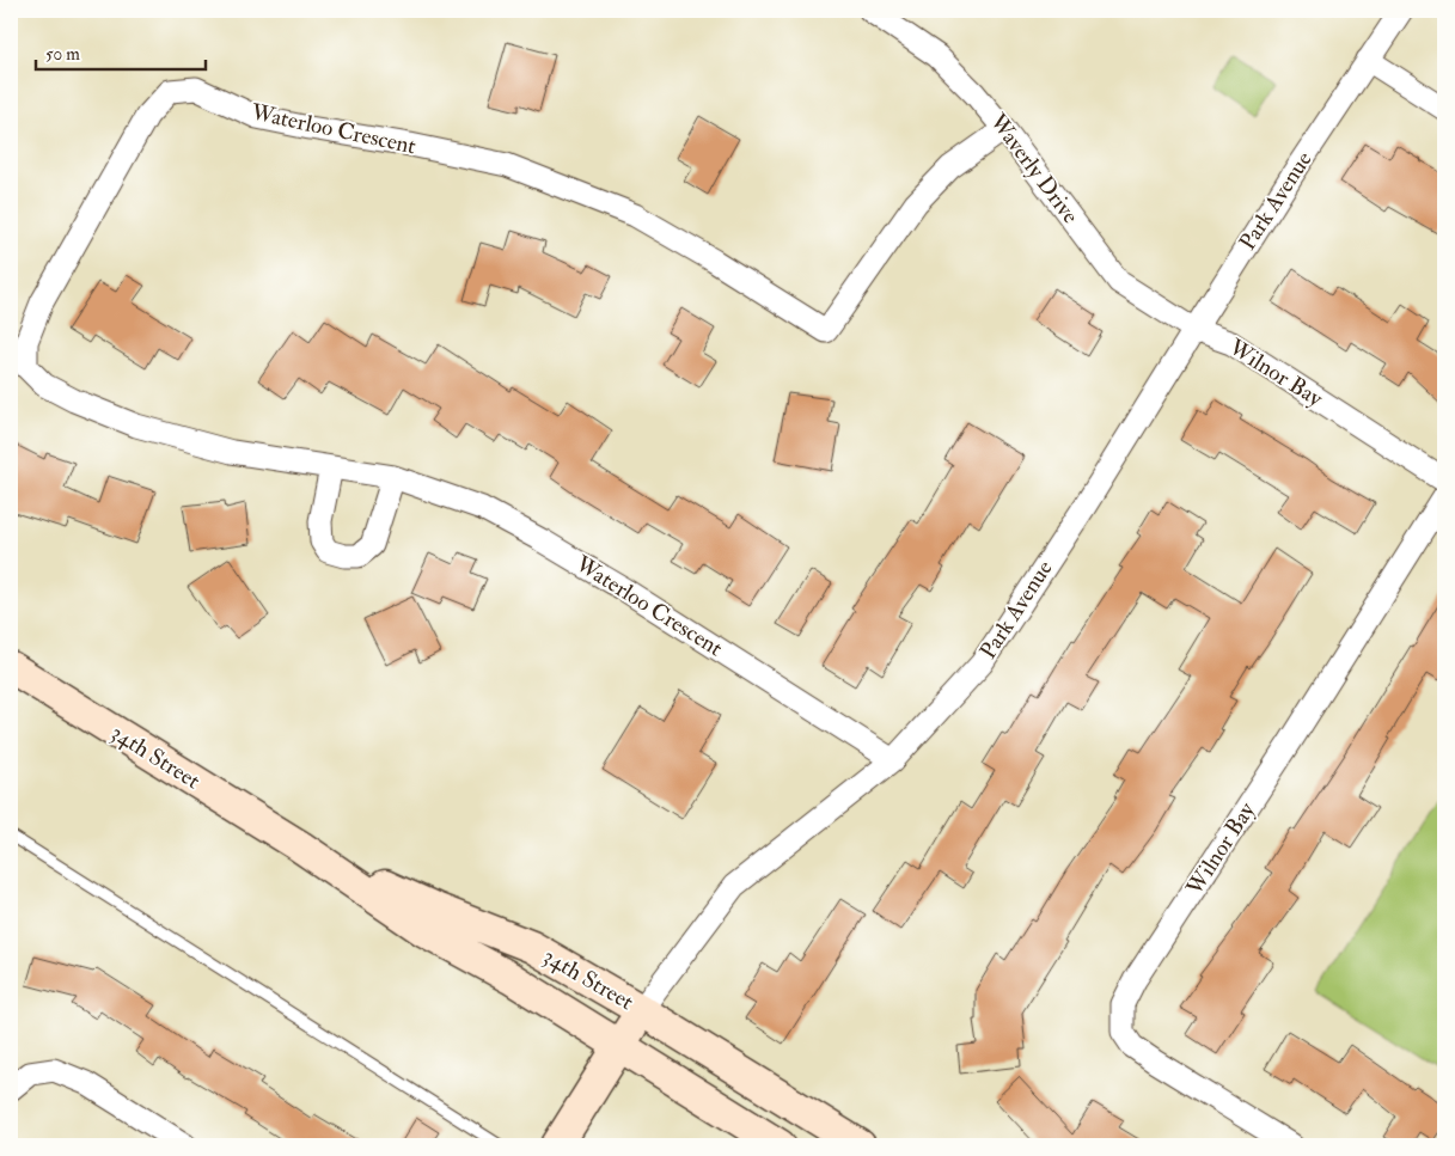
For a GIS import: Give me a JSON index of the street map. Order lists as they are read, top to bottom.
{
  "streets": {
    "main road": ["Park Avenue", "34th Street"],
    "street": ["Waterloo Crescent", "Waverly Drive", "Wilnor Bay"]
  },
  "crossings": [
    ["Waterloo Crescent", "Waverly Drive"],
    ["Waterloo Crescent", "Park Avenue"],
    ["Waverly Drive", "Park Avenue"],
    ["Waverly Drive", "Wilnor Bay"],
    ["Park Avenue", "Wilnor Bay"],
    ["Park Avenue", "34th Street"]
  ],
  "scale_bar": "50 m"
}
